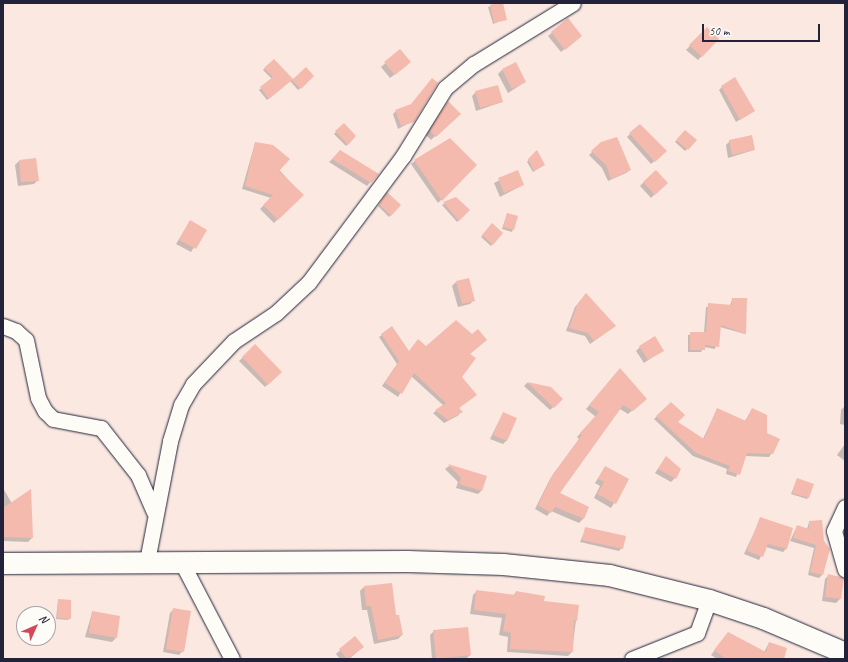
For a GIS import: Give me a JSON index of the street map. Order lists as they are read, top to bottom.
{
  "scale_bar": "50 m",
  "north": "top right"
}
